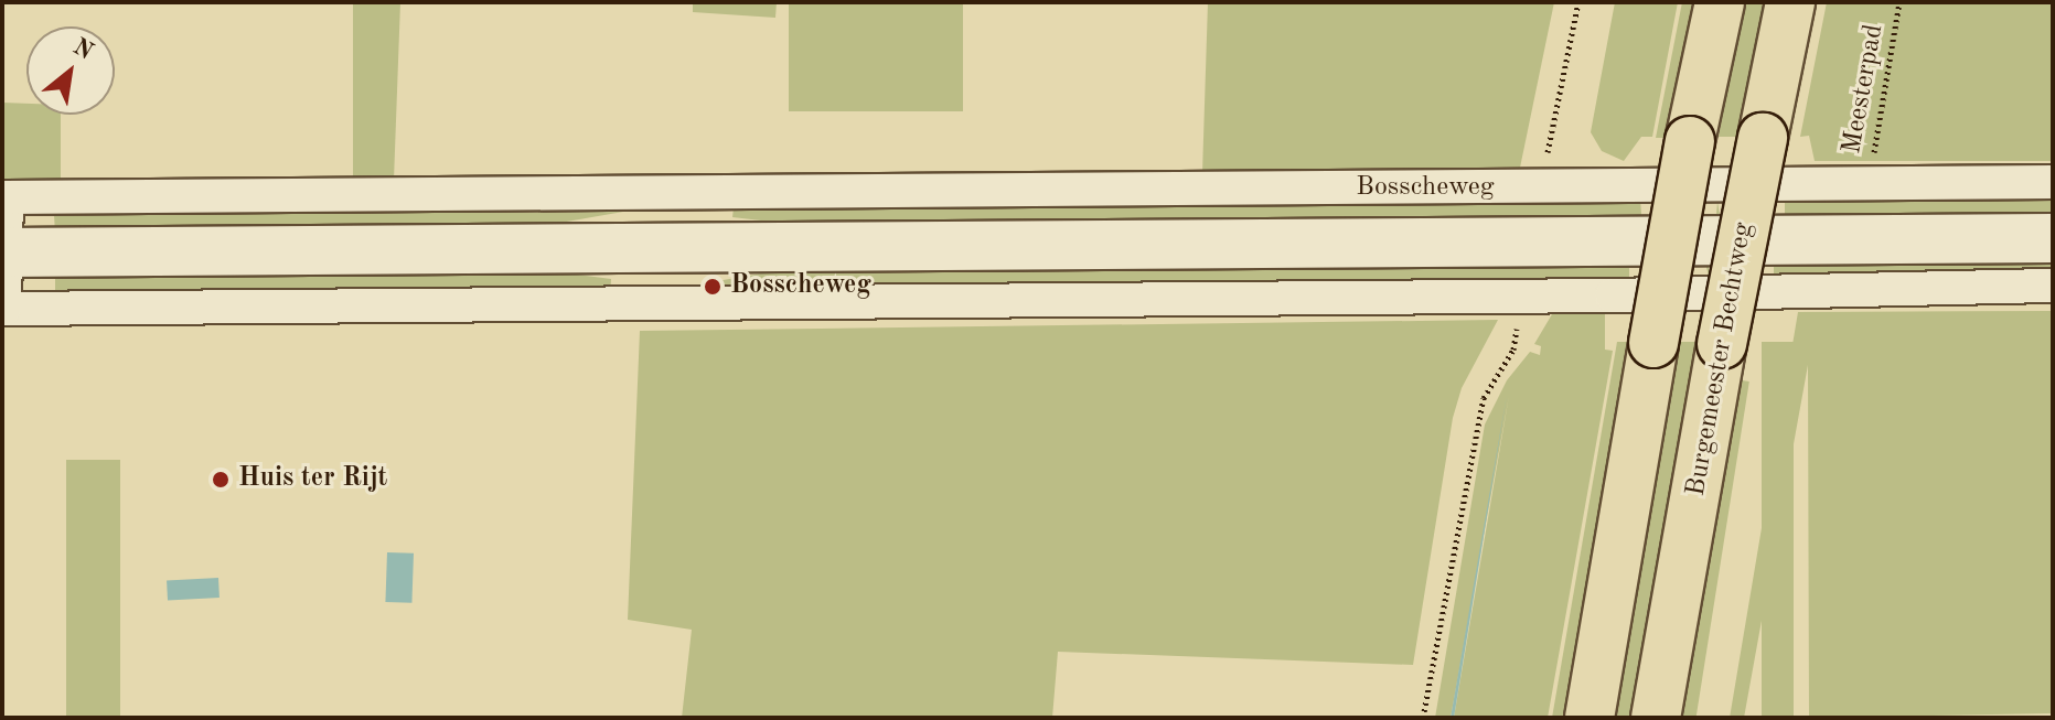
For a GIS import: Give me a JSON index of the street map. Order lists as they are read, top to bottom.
{
  "streets": {
    "main road": ["Bosscheweg", "Burgemeester Bechtweg"],
    "path": ["Meesterpad"]
  },
  "crossings": [
    ["Meesterpad", "Bosscheweg"]
  ],
  "places": ["Bosscheweg", "Huis ter Rijt"],
  "north": "top right"
}
